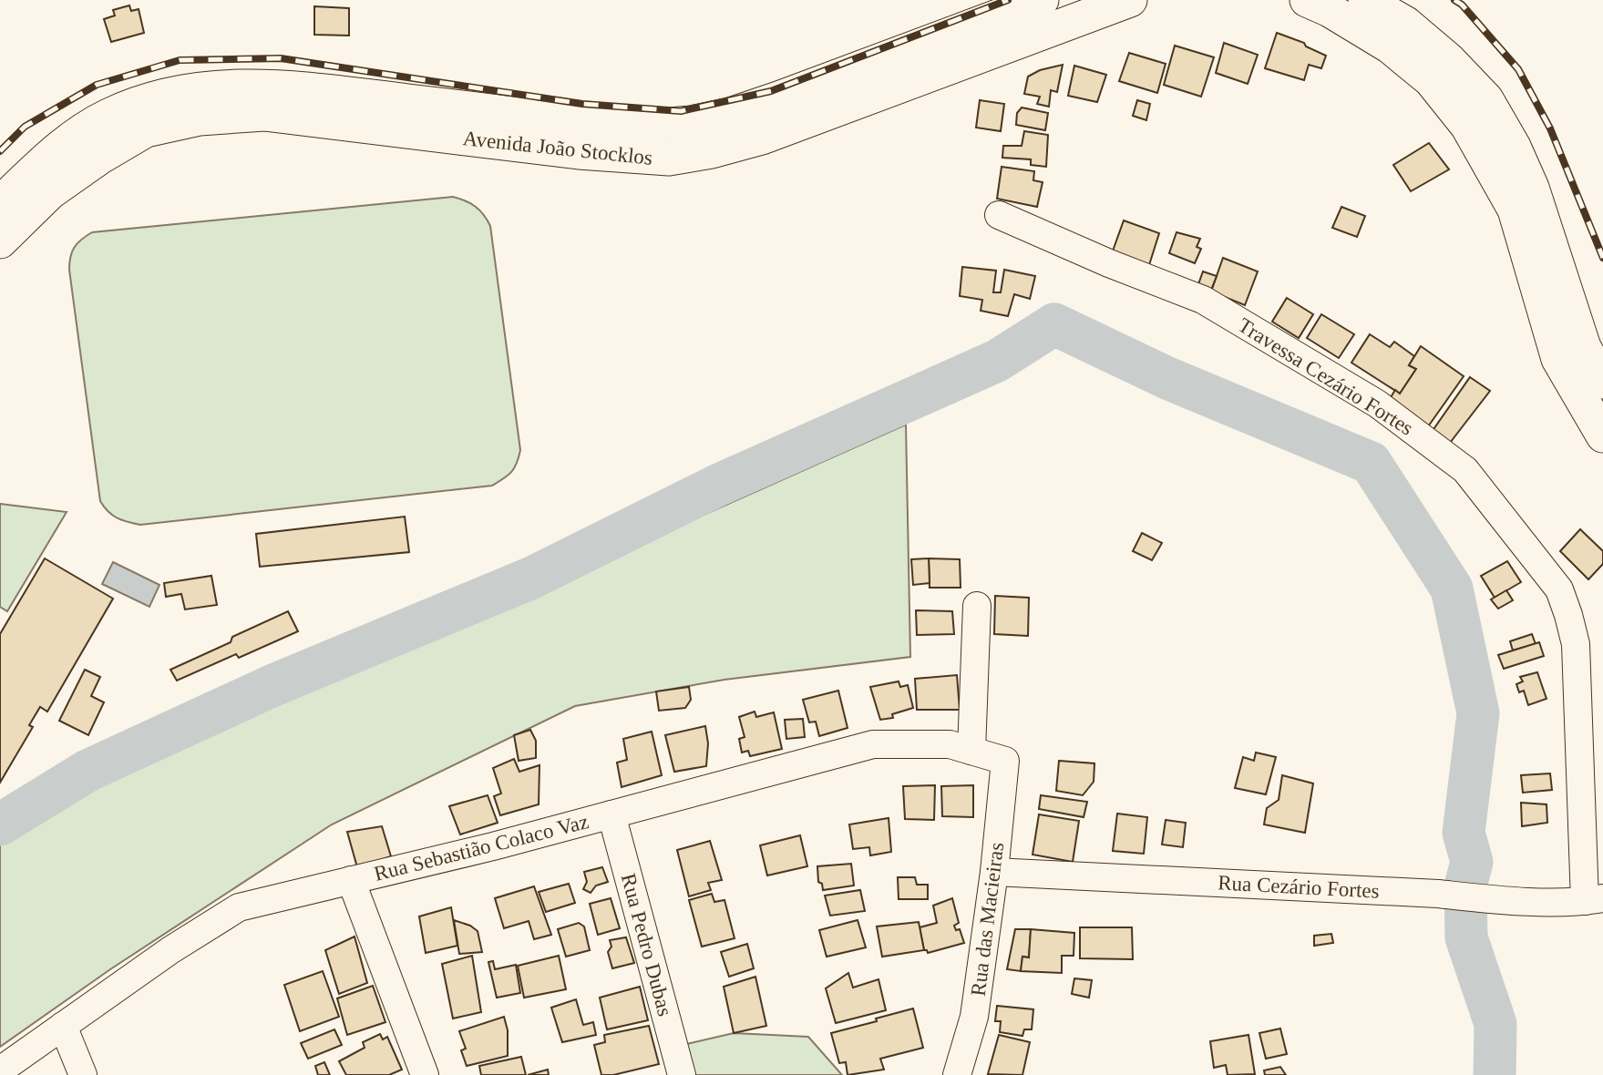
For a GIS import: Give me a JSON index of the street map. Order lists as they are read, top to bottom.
{
  "streets": {
    "main road": ["Avenida João Stocklos"],
    "street": [
      "Travessa Cezário Fortes",
      "Rua Sebastião Colaco Vaz",
      "Rua Cezário Fortes",
      "Rua das Macieiras",
      "Rua Pedro Dubas"
    ]
  },
  "crossings": [
    ["Travessa Cezário Fortes", "Rua Cezário Fortes"],
    ["Rua Sebastião Colaco Vaz", "Rua das Macieiras"],
    ["Rua Sebastião Colaco Vaz", "Rua Pedro Dubas"],
    ["Rua Cezário Fortes", "Rua das Macieiras"]
  ]
}
